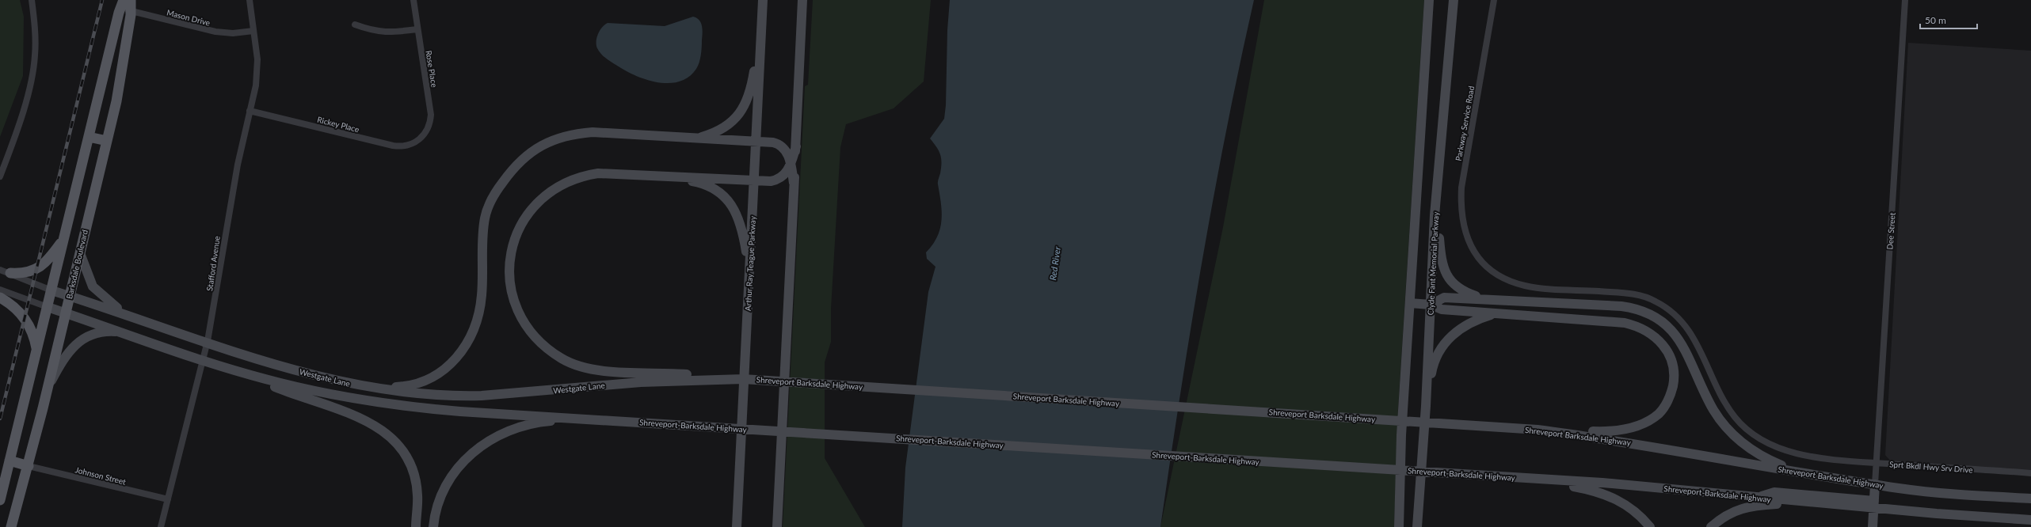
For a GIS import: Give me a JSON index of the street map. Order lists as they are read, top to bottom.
{
  "streets": {
    "main road": [
      "Arthur Ray Teague Parkway",
      "Clyde Fant Memorial Parkway",
      "Barksdale Boulevard",
      "Westgate Lane",
      "Shreveport Barksdale Highway",
      "Shreveport-Barksdale Highway"
    ],
    "street": [
      "Mason Drive",
      "Rose Place",
      "Parkway Service Road",
      "Rickey Place",
      "Dee Street",
      "Stafford Avenue",
      "Sprt Bkdl Hwy Srv Drive",
      "Johnson Street"
    ]
  },
  "crossings": [
    ["Mason Drive", "Stafford Avenue"],
    ["Mason Drive", "Barksdale Boulevard"],
    ["Rose Place", "Rickey Place"],
    ["Parkway Service Road", "Dee Street"],
    ["Parkway Service Road", "Sprt Bkdl Hwy Srv Drive"],
    ["Rickey Place", "Stafford Avenue"],
    ["Dee Street", "Sprt Bkdl Hwy Srv Drive"],
    ["Stafford Avenue", "Westgate Lane"],
    ["Stafford Avenue", "Johnson Street"],
    ["Barksdale Boulevard", "Westgate Lane"],
    ["Barksdale Boulevard", "Johnson Street"],
    ["Westgate Lane", "Shreveport Barksdale Highway"],
    ["Westgate Lane", "Shreveport-Barksdale Highway"]
  ],
  "water": ["Red River"],
  "scale_bar": "50 m"
}
